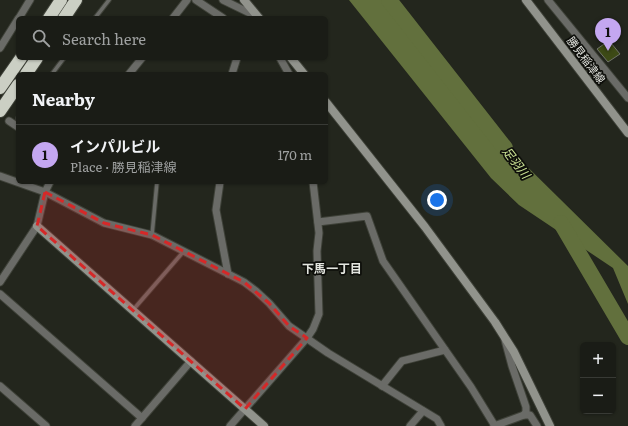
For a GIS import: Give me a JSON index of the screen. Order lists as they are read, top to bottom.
{
  "streets": {
    "street": ["勝見稲津線"]
  },
  "districts": ["下馬一丁目"],
  "water": ["足羽川"],
  "page": {
    "search": "Search here",
    "pins": "1",
    "heading": "Nearby",
    "list": [
      {
        "mark": "1",
        "name": "インパルビル",
        "note": "Place · 勝見稲津線",
        "value": "170 m"
      }
    ],
    "map_buttons": ["+", "−"]
  }
}
